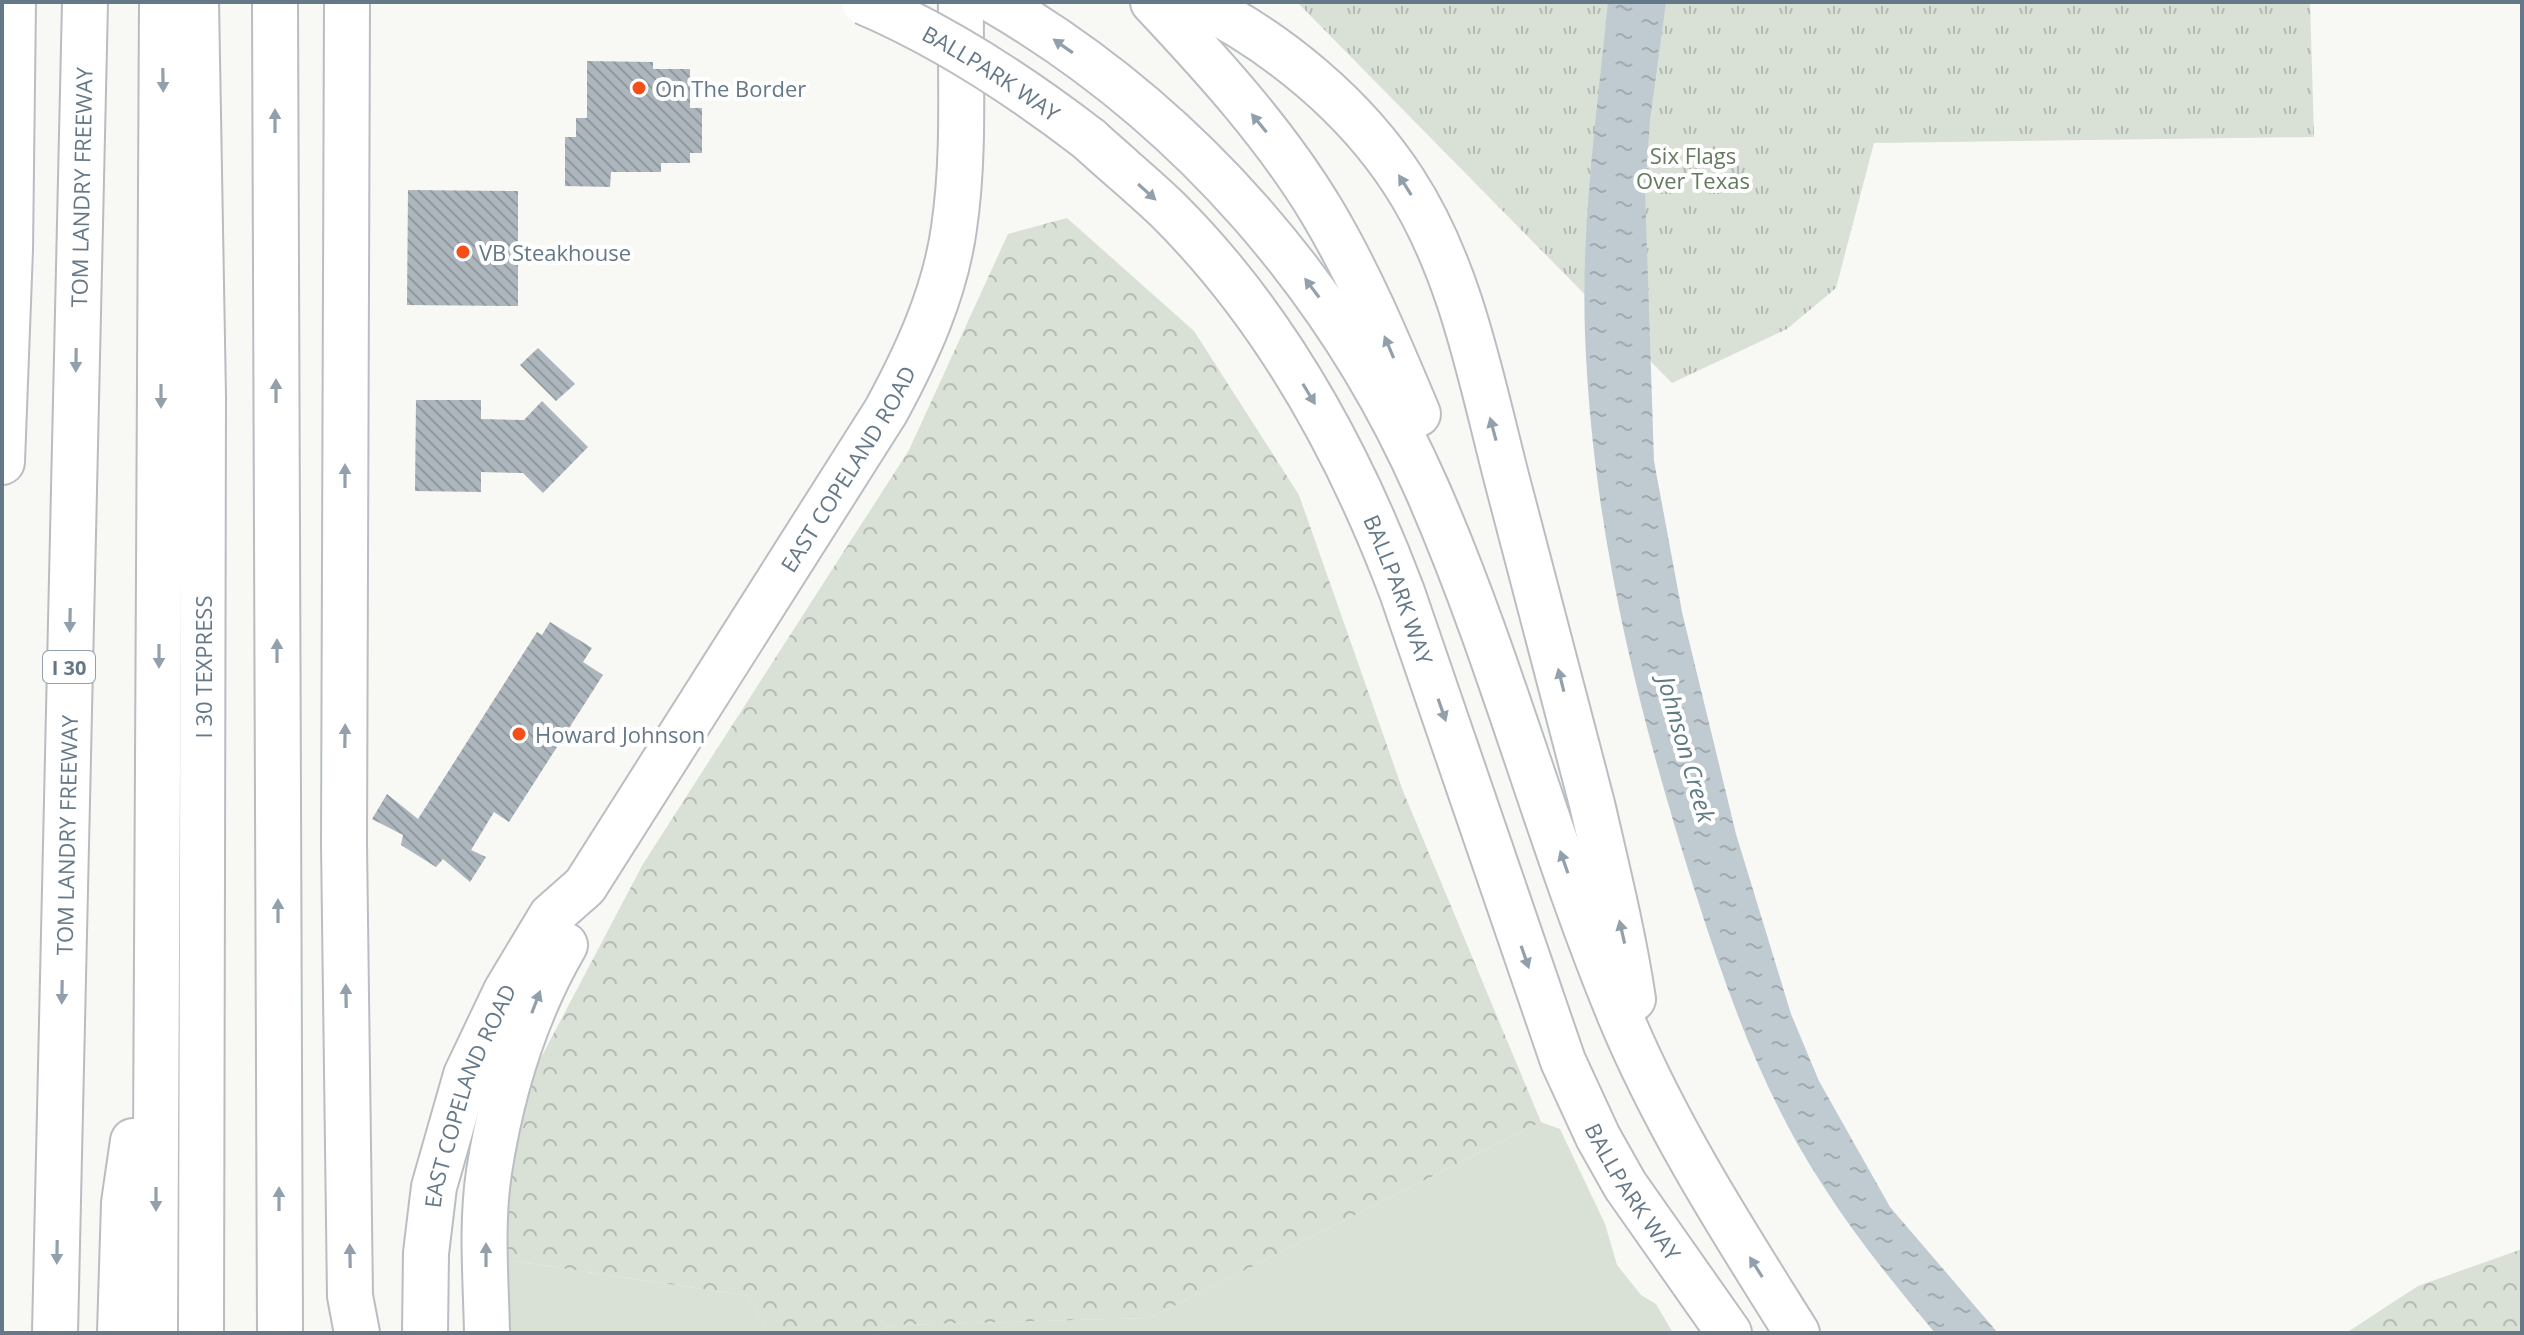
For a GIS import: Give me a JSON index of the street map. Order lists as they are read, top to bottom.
{
  "streets": {
    "main road": [
      "BALLPARK WAY",
      "TOM LANDRY FREEWAY",
      "EAST COPELAND ROAD",
      "I 30",
      "I 30 TEXPRESS"
    ]
  },
  "water": ["Johnson Creek"],
  "parks": ["Six Flags Over Texas"],
  "places": ["On The Border", "VB Steakhouse", "Howard Johnson"]
}
